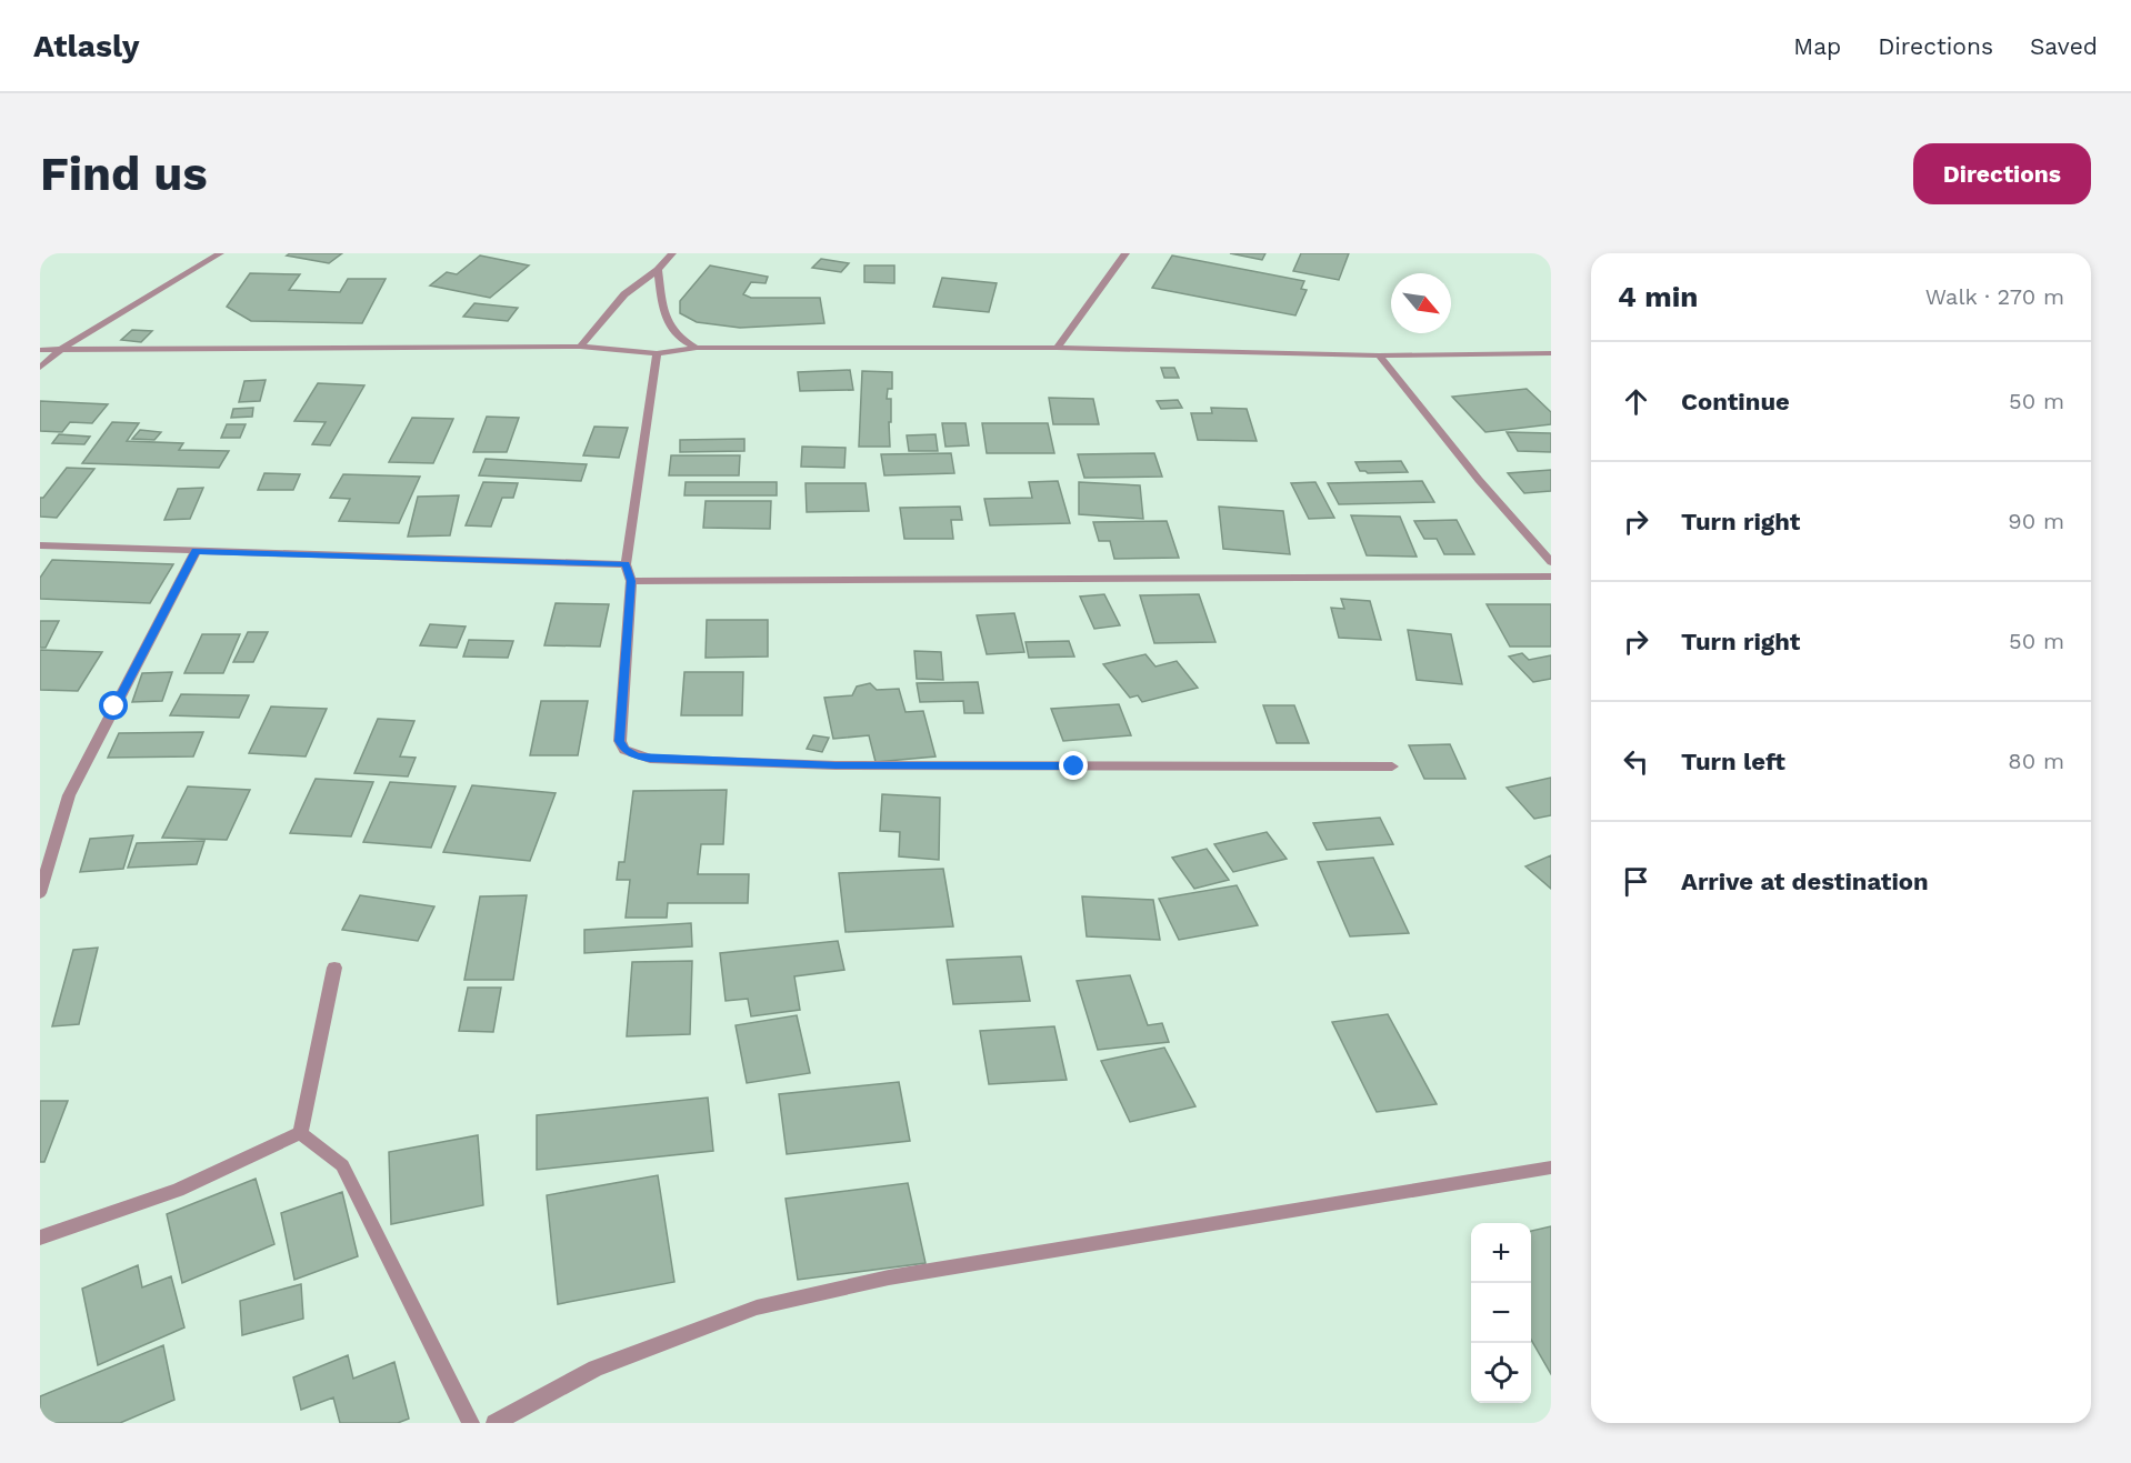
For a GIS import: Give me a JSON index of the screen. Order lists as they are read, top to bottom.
{
  "north": "bottom right",
  "page": {
    "header": "Atlasly",
    "nav": ["Map", "Directions", "Saved"],
    "buttons": "Directions",
    "title": "Find us",
    "heading": ["4 min", "Walk · 270 m"],
    "list": [
      ["Continue", "50 m"],
      ["Turn right", "90 m"],
      ["Turn right", "50 m"],
      ["Turn left", "80 m"],
      "Arrive at destination"
    ],
    "map_buttons": ["+", "−"]
  }
}
